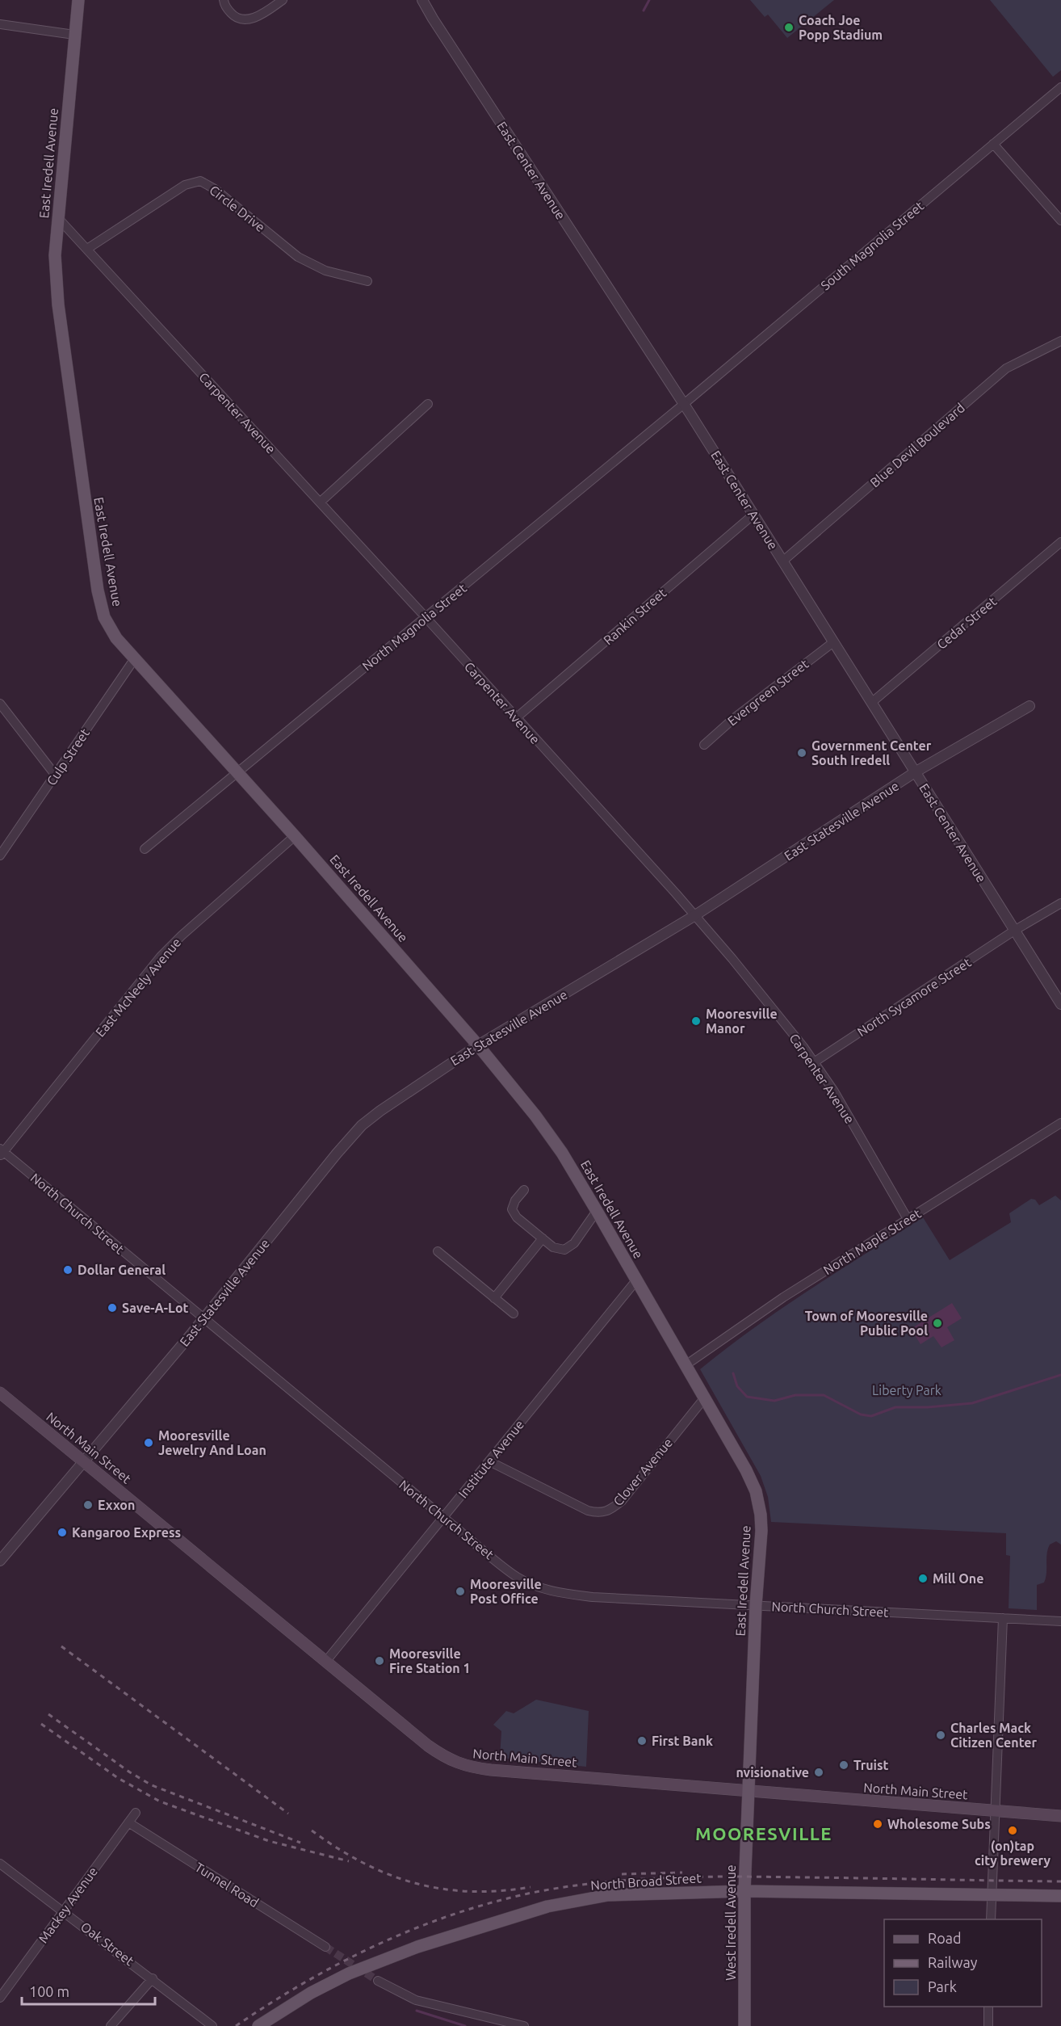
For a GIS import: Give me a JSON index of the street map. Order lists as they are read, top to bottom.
{
  "streets": {
    "main road": [
      "East Iredell Avenue",
      "North Main Street",
      "North Broad Street",
      "West Iredell Avenue"
    ],
    "street": [
      "East Center Avenue",
      "Circle Drive",
      "South Magnolia Street",
      "Carpenter Avenue",
      "Blue Devil Boulevard",
      "Rankin Street",
      "Cedar Street",
      "North Magnolia Street",
      "Evergreen Street",
      "Culp Street",
      "East Statesville Avenue",
      "East McNeely Avenue",
      "North Sycamore Street",
      "North Church Street",
      "North Maple Street",
      "Institute Avenue",
      "Clover Avenue",
      "Tunnel Road",
      "Mackey Avenue",
      "Oak Street"
    ]
  },
  "crossings": [
    ["East Iredell Avenue", "Carpenter Avenue"],
    ["East Iredell Avenue", "North Magnolia Street"],
    ["East Iredell Avenue", "Culp Street"],
    ["East Iredell Avenue", "East Statesville Avenue"],
    ["East Iredell Avenue", "East McNeely Avenue"],
    ["East Iredell Avenue", "North Church Street"],
    ["East Iredell Avenue", "North Maple Street"],
    ["East Iredell Avenue", "North Main Street"],
    ["East Iredell Avenue", "Institute Avenue"],
    ["East Iredell Avenue", "Clover Avenue"],
    ["East Iredell Avenue", "West Iredell Avenue"],
    ["East Center Avenue", "South Magnolia Street"],
    ["East Center Avenue", "Blue Devil Boulevard"],
    ["East Center Avenue", "Rankin Street"],
    ["East Center Avenue", "Cedar Street"],
    ["East Center Avenue", "North Magnolia Street"],
    ["East Center Avenue", "Evergreen Street"],
    ["East Center Avenue", "East Statesville Avenue"],
    ["East Center Avenue", "North Sycamore Street"],
    ["Circle Drive", "Carpenter Avenue"],
    ["South Magnolia Street", "North Magnolia Street"],
    ["Carpenter Avenue", "Rankin Street"],
    ["Carpenter Avenue", "North Magnolia Street"],
    ["Carpenter Avenue", "East Statesville Avenue"],
    ["Carpenter Avenue", "North Sycamore Street"],
    ["Carpenter Avenue", "North Maple Street"],
    ["East Statesville Avenue", "North Church Street"],
    ["East Statesville Avenue", "North Main Street"],
    ["East McNeely Avenue", "North Church Street"],
    ["North Church Street", "Institute Avenue"],
    ["North Main Street", "Institute Avenue"],
    ["North Main Street", "West Iredell Avenue"],
    ["Institute Avenue", "Clover Avenue"],
    ["North Broad Street", "West Iredell Avenue"],
    ["Tunnel Road", "Mackey Avenue"],
    ["Mackey Avenue", "Oak Street"]
  ],
  "districts": ["MOORESVILLE"],
  "parks": ["Liberty Park"],
  "places": [
    "Coach Joe Popp Stadium",
    "Government Center South Iredell",
    "Mooresville Manor",
    "Dollar General",
    "Save-A-Lot",
    "Town of Mooresville Public Pool",
    "Mooresville Jewelry And Loan",
    "Exxon",
    "Kangaroo Express",
    "Mill One",
    "Mooresville Post Office",
    "Mooresville Fire Station 1",
    "Charles Mack Citizen Center",
    "First Bank",
    "Truist",
    "nvisionative",
    "Wholesome Subs",
    "(on)tap city brewery"
  ],
  "legend": ["Road", "Railway", "Park"],
  "scale_bar": "100 m"
}
